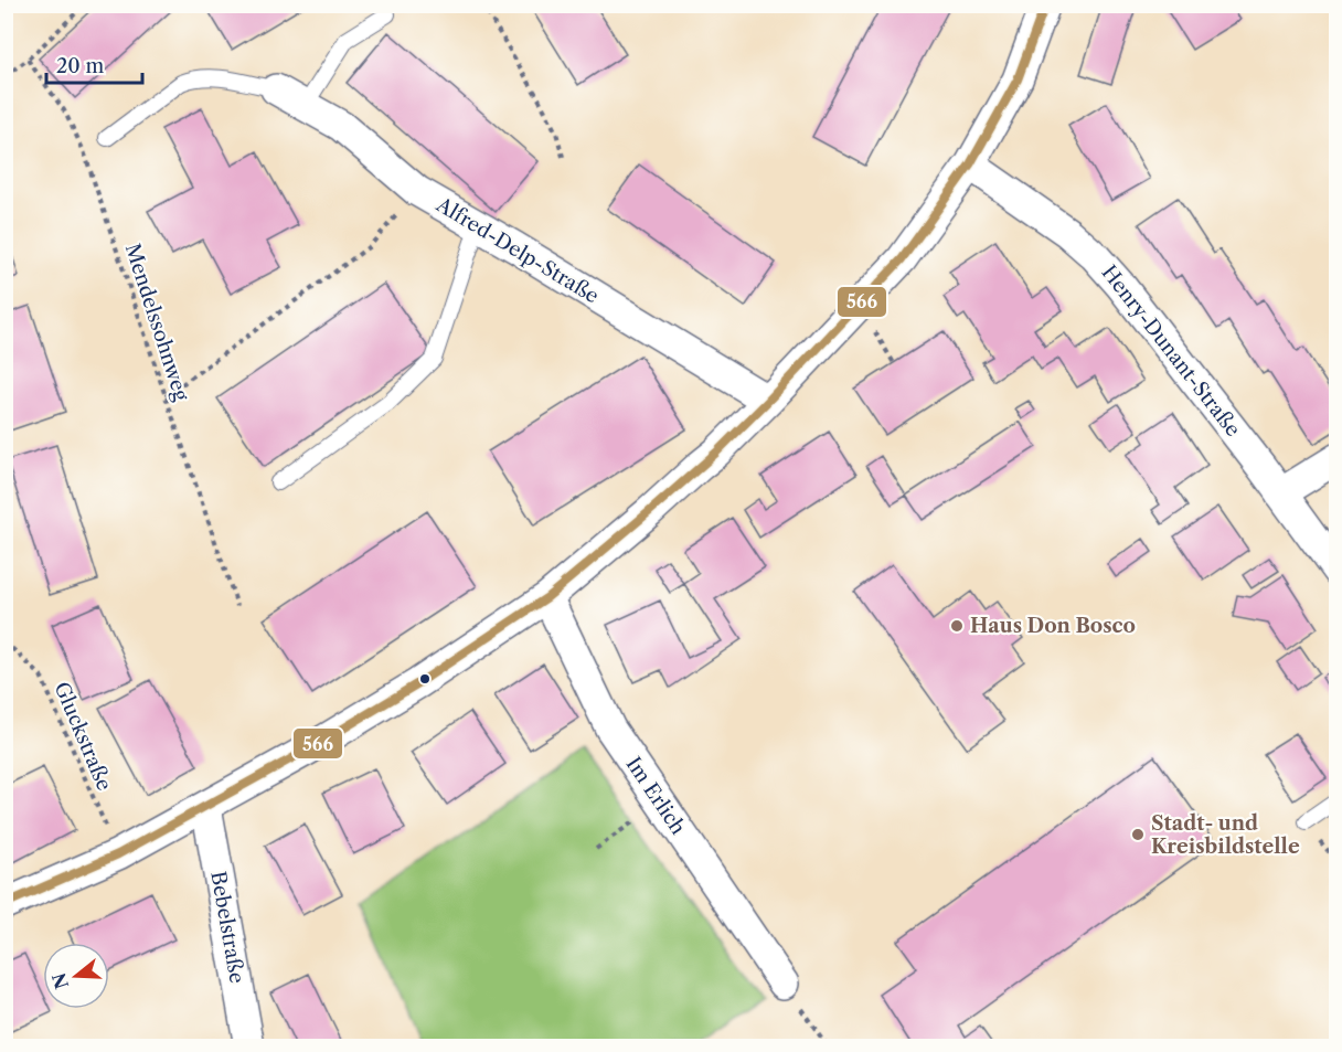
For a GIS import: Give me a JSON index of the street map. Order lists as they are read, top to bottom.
{
  "streets": {
    "street": [
      "Alfred-Delp-Straße",
      "Henry-Dunant-Straße",
      "Im Erlich",
      "Bebelstraße"
    ],
    "path": ["Mendelssohnweg", "Gluckstraße"]
  },
  "places": ["Haus Don Bosco", "Stadt- und Kreisbildstelle"],
  "lines": ["transit line 566"],
  "scale_bar": "20 m",
  "north": "left"
}
